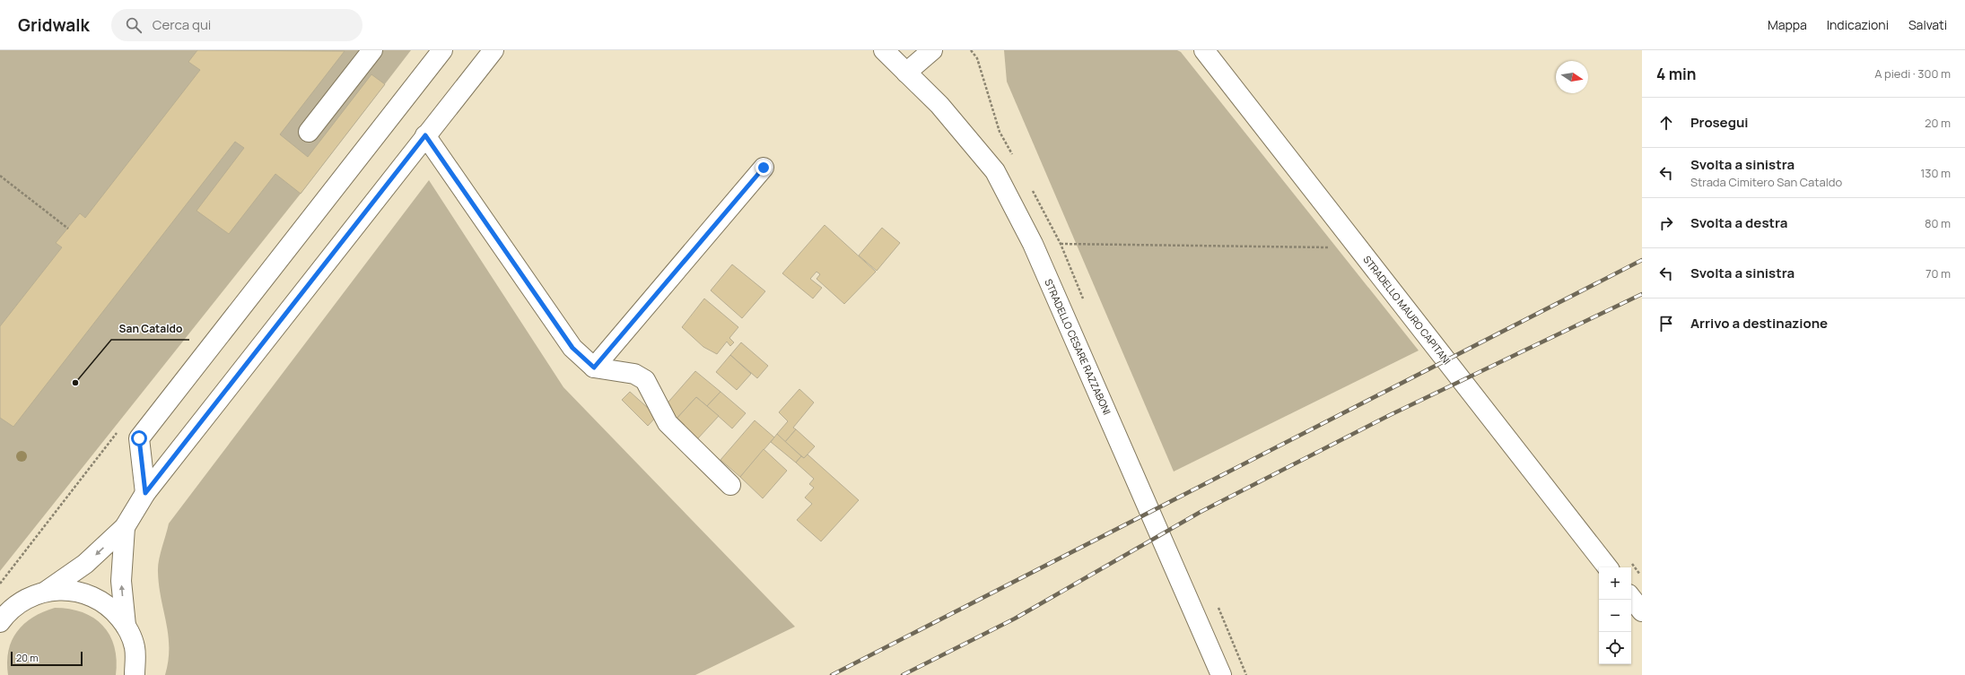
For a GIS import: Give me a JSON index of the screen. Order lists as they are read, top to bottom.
{
  "streets": {
    "street": ["STRADELLO MAURO CAPITANI", "STRADELLO CESARE RAZZABONI"]
  },
  "places": ["San Cataldo"],
  "scale_bar": "20 m",
  "north": "right",
  "page": {
    "header": "Gridwalk",
    "search": "Cerca qui",
    "nav": ["Mappa", "Indicazioni", "Salvati"],
    "heading": ["4 min", "A piedi · 300 m"],
    "list": [
      ["Prosegui", "20 m"],
      ["Svolta a sinistra", "Strada Cimitero San Cataldo", "130 m"],
      ["Svolta a destra", "80 m"],
      ["Svolta a sinistra", "70 m"],
      "Arrivo a destinazione"
    ],
    "map_buttons": ["+", "−"],
    "scale": "20 m"
  }
}
